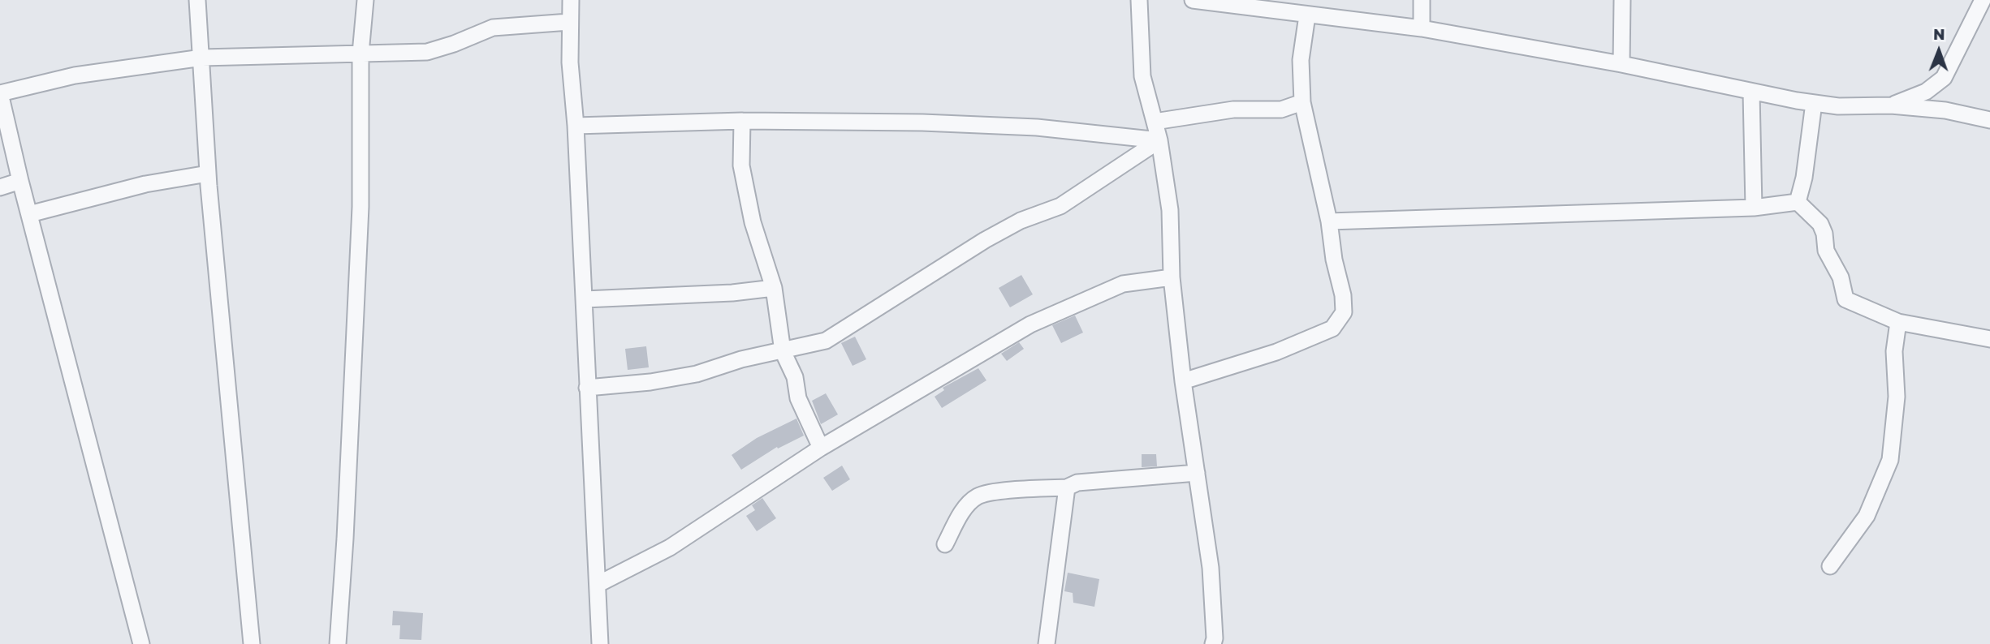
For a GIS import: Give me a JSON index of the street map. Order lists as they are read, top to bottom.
{
  "north": "top"
}
